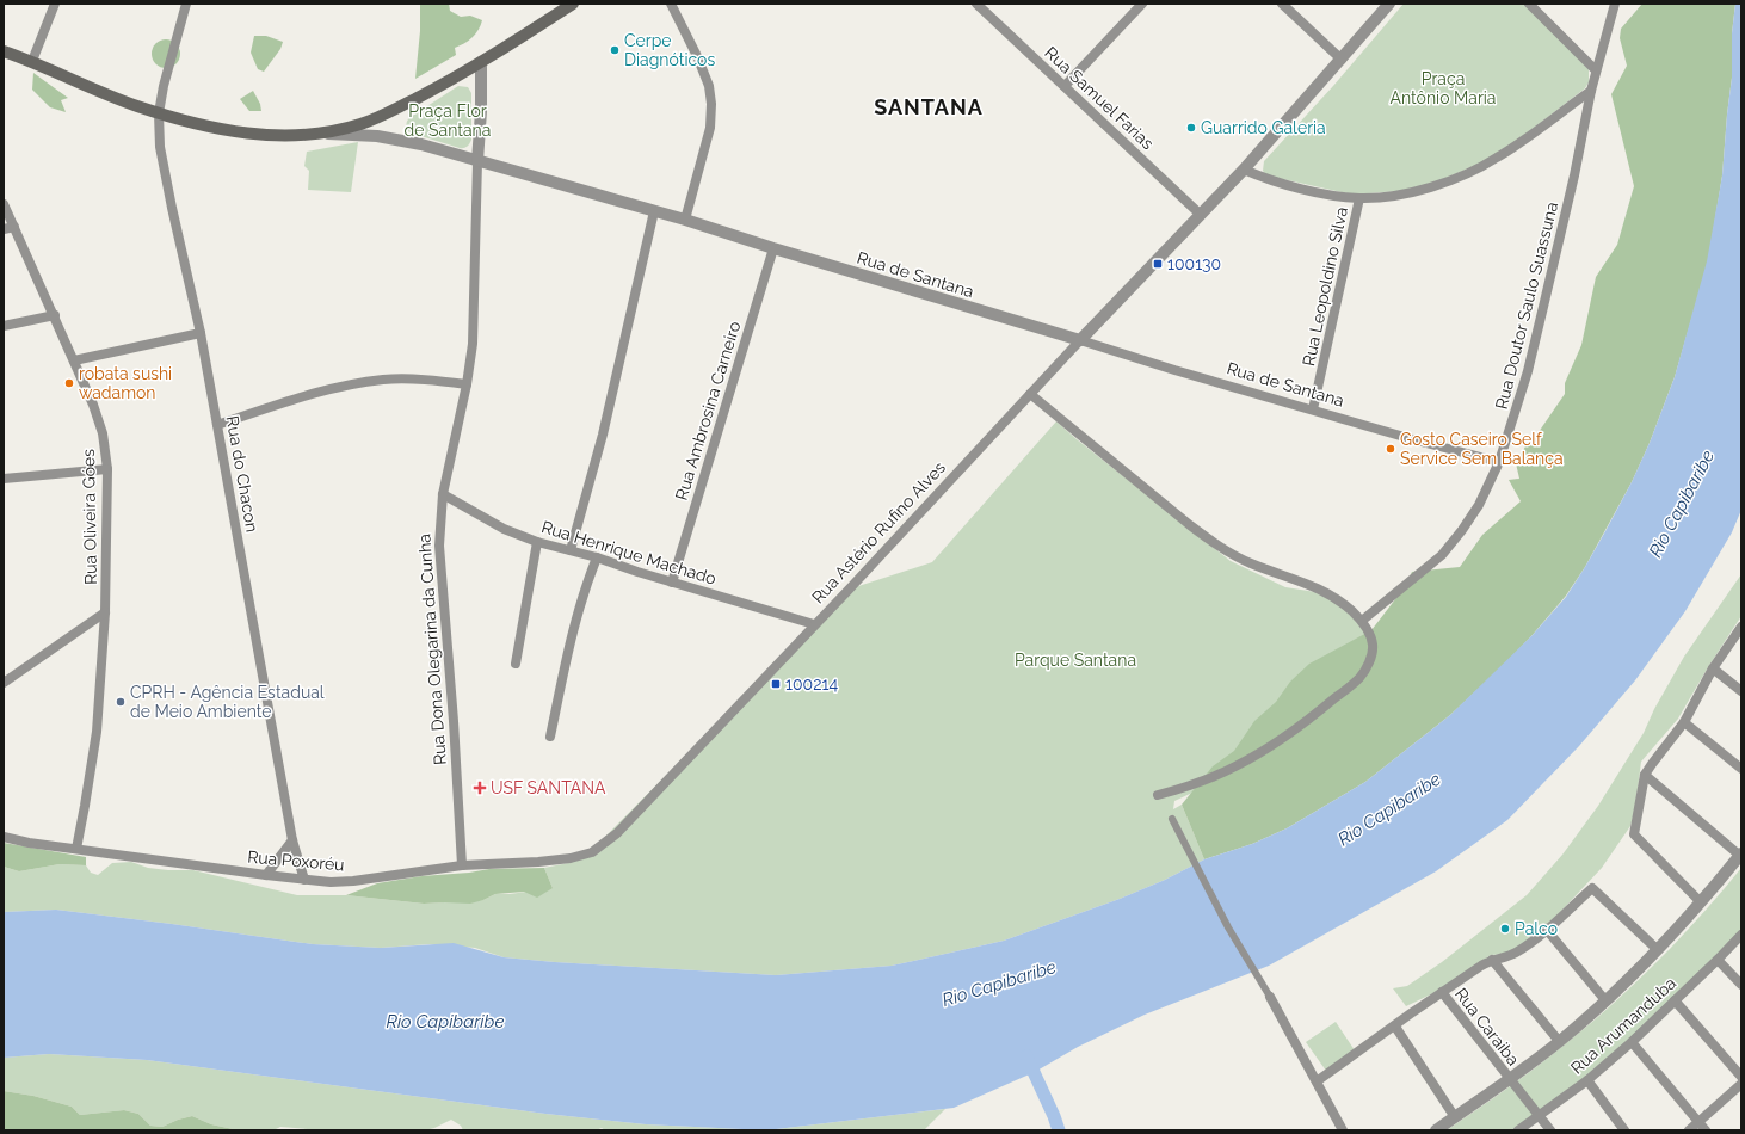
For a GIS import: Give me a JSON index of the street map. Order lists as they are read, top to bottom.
{
  "streets": {
    "street": [
      "Rua Samuel Farias",
      "Rua de Santana",
      "Rua Leopoldino Silva",
      "Rua Doutor Saulo Suassuna",
      "Rua Ambrosina Carneiro",
      "Rua do Chacon",
      "Rua Oliveira Góes",
      "Rua Astério Rufino Alves",
      "Rua Henrique Machado",
      "Rua Dona Olegarina da Cunha",
      "Rua Poxoréu",
      "Rua Arumanduba",
      "Rua Caraiba"
    ]
  },
  "crossings": [
    ["Rua Samuel Farias", "Rua Astério Rufino Alves"],
    ["Rua de Santana", "Rua Leopoldino Silva"],
    ["Rua de Santana", "Rua Doutor Saulo Suassuna"],
    ["Rua de Santana", "Rua Ambrosina Carneiro"],
    ["Rua de Santana", "Rua Astério Rufino Alves"],
    ["Rua de Santana", "Rua Dona Olegarina da Cunha"],
    ["Rua Ambrosina Carneiro", "Rua Henrique Machado"],
    ["Rua do Chacon", "Rua Poxoréu"],
    ["Rua Oliveira Góes", "Rua Poxoréu"],
    ["Rua Astério Rufino Alves", "Rua Henrique Machado"],
    ["Rua Astério Rufino Alves", "Rua Poxoréu"],
    ["Rua Henrique Machado", "Rua Dona Olegarina da Cunha"],
    ["Rua Dona Olegarina da Cunha", "Rua Poxoréu"],
    ["Rua Arumanduba", "Rua Caraiba"]
  ],
  "districts": ["SANTANA"],
  "water": ["Rio Capibaribe"],
  "parks": ["Praça Antônio Maria", "Praça Flor de Santana", "Parque Santana"],
  "places": {
    "other": [
      "Cerpe Diagnóticos",
      "Guarrido Galeria",
      "robata sushi wadamon",
      "Gosto Caseiro Self Service Sem Balança",
      "CPRH - Agência Estadual de Meio Ambiente",
      "Palco"
    ],
    "transit": ["100130", "100214"],
    "health": ["USF SANTANA"]
  }
}
